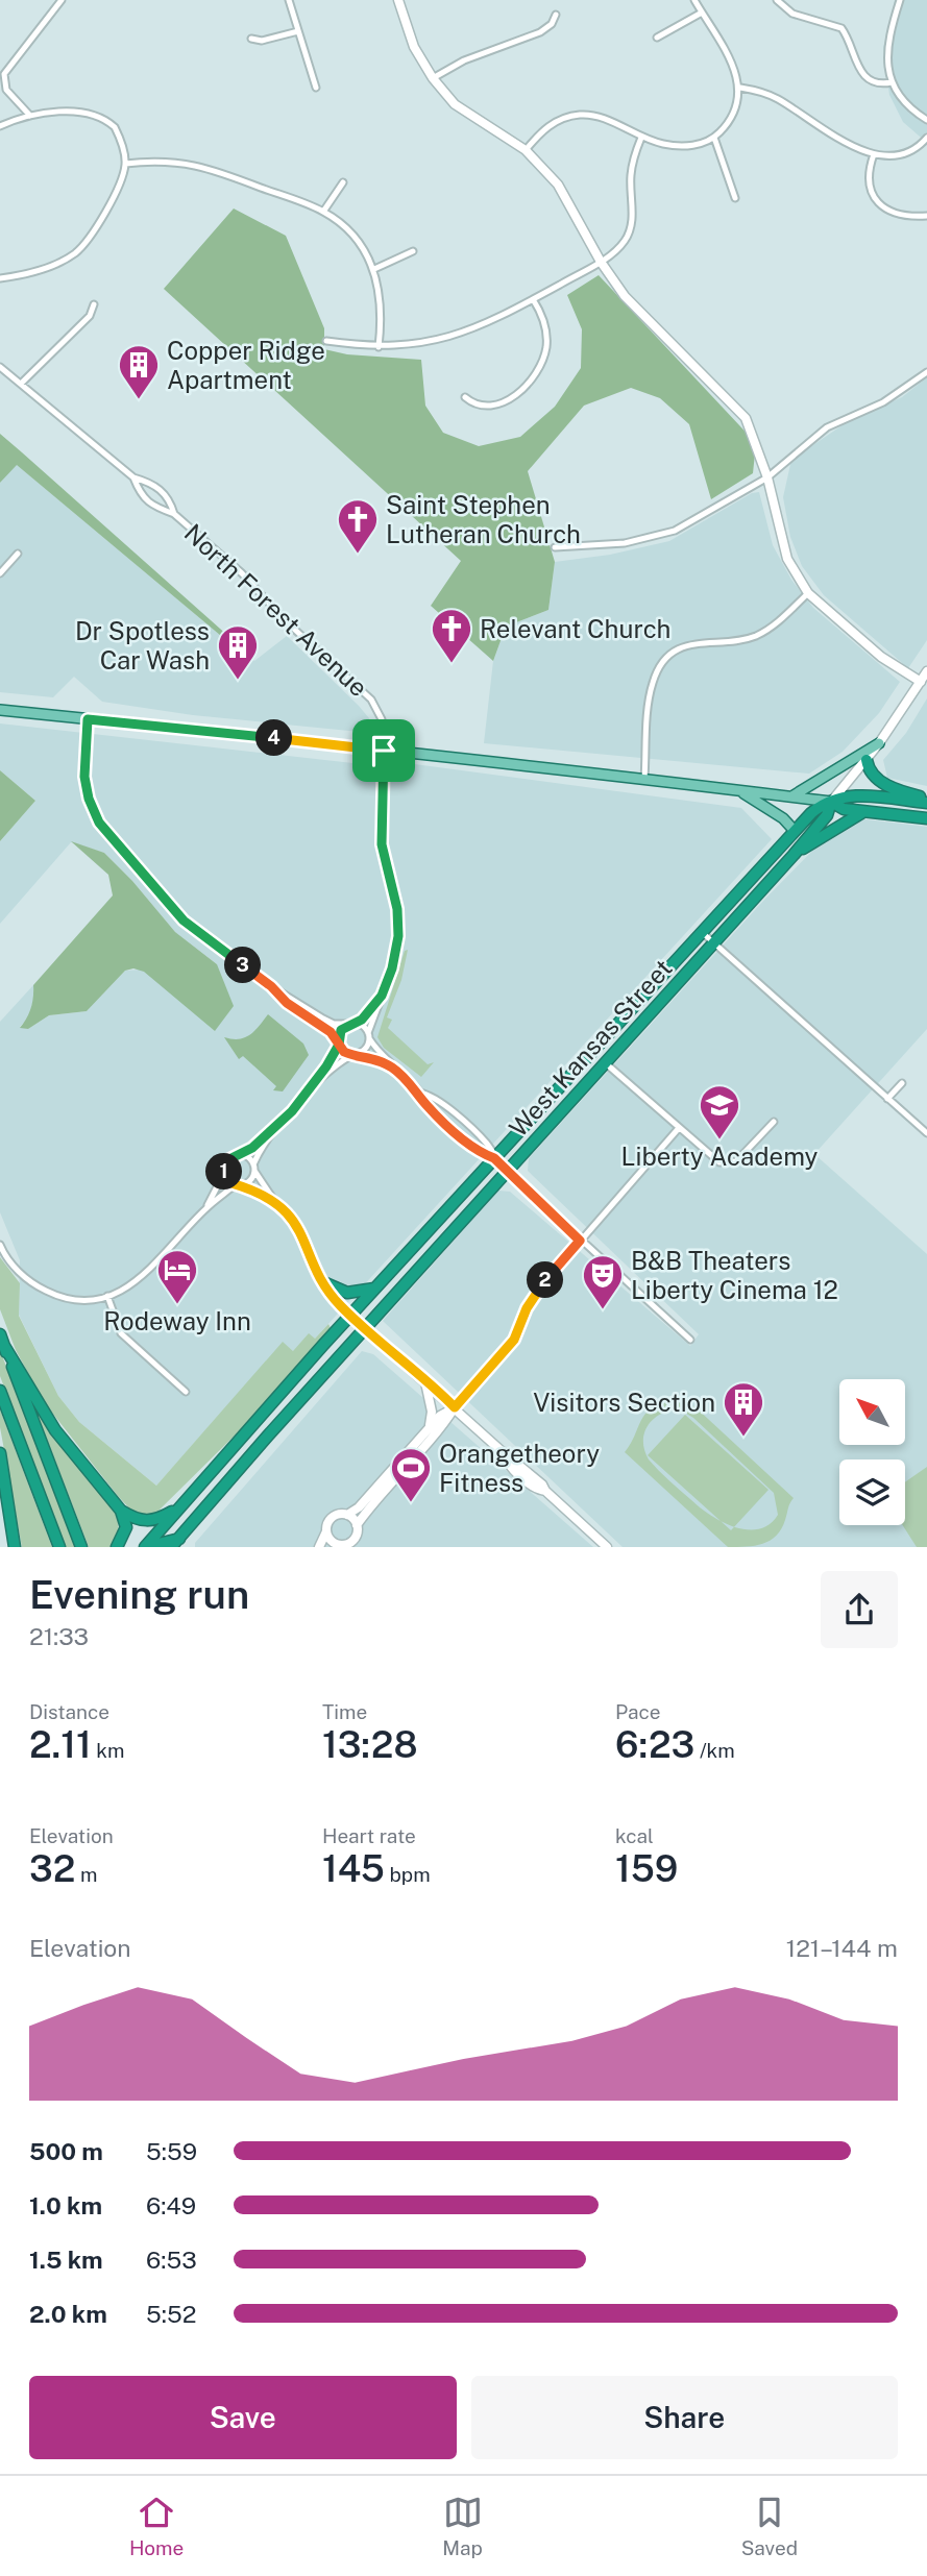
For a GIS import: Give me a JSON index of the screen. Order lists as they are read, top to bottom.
{
  "streets": {
    "highway": ["West Kansas Street"],
    "street": ["North Forest Avenue"]
  },
  "places": {
    "building": ["Copper Ridge Apartment", "Dr Spotless Car Wash", "Visitors Section"],
    "church": ["Saint Stephen Lutheran Church", "Relevant Church"],
    "school or university": ["Liberty Academy"],
    "hotel": ["Rodeway Inn"],
    "theatre": ["B&B Theaters Liberty Cinema 12"],
    "sports": ["Orangetheory Fitness"]
  },
  "north": "top left",
  "page": {
    "pins": [
      "4",
      "3",
      "1",
      "2"
    ],
    "heading": ["Evening run", "21:33"],
    "stats": [
      ["Distance", "2.11 km"],
      ["Time", "13:28"],
      ["Pace", "6:23 /km"],
      ["Elevation", "32 m"],
      ["Heart rate", "145 bpm"],
      ["kcal", "159"]
    ],
    "chart": ["Elevation", "121–144 m"],
    "list": [
      {
        "name": "500 m",
        "note": "5:59"
      },
      {
        "name": "1.0 km",
        "note": "6:49"
      },
      {
        "name": "1.5 km",
        "note": "6:53"
      },
      {
        "name": "2.0 km",
        "note": "5:52"
      }
    ],
    "buttons": ["Save", "Share"],
    "tabs": ["Home", "Map", "Saved"]
  }
}
